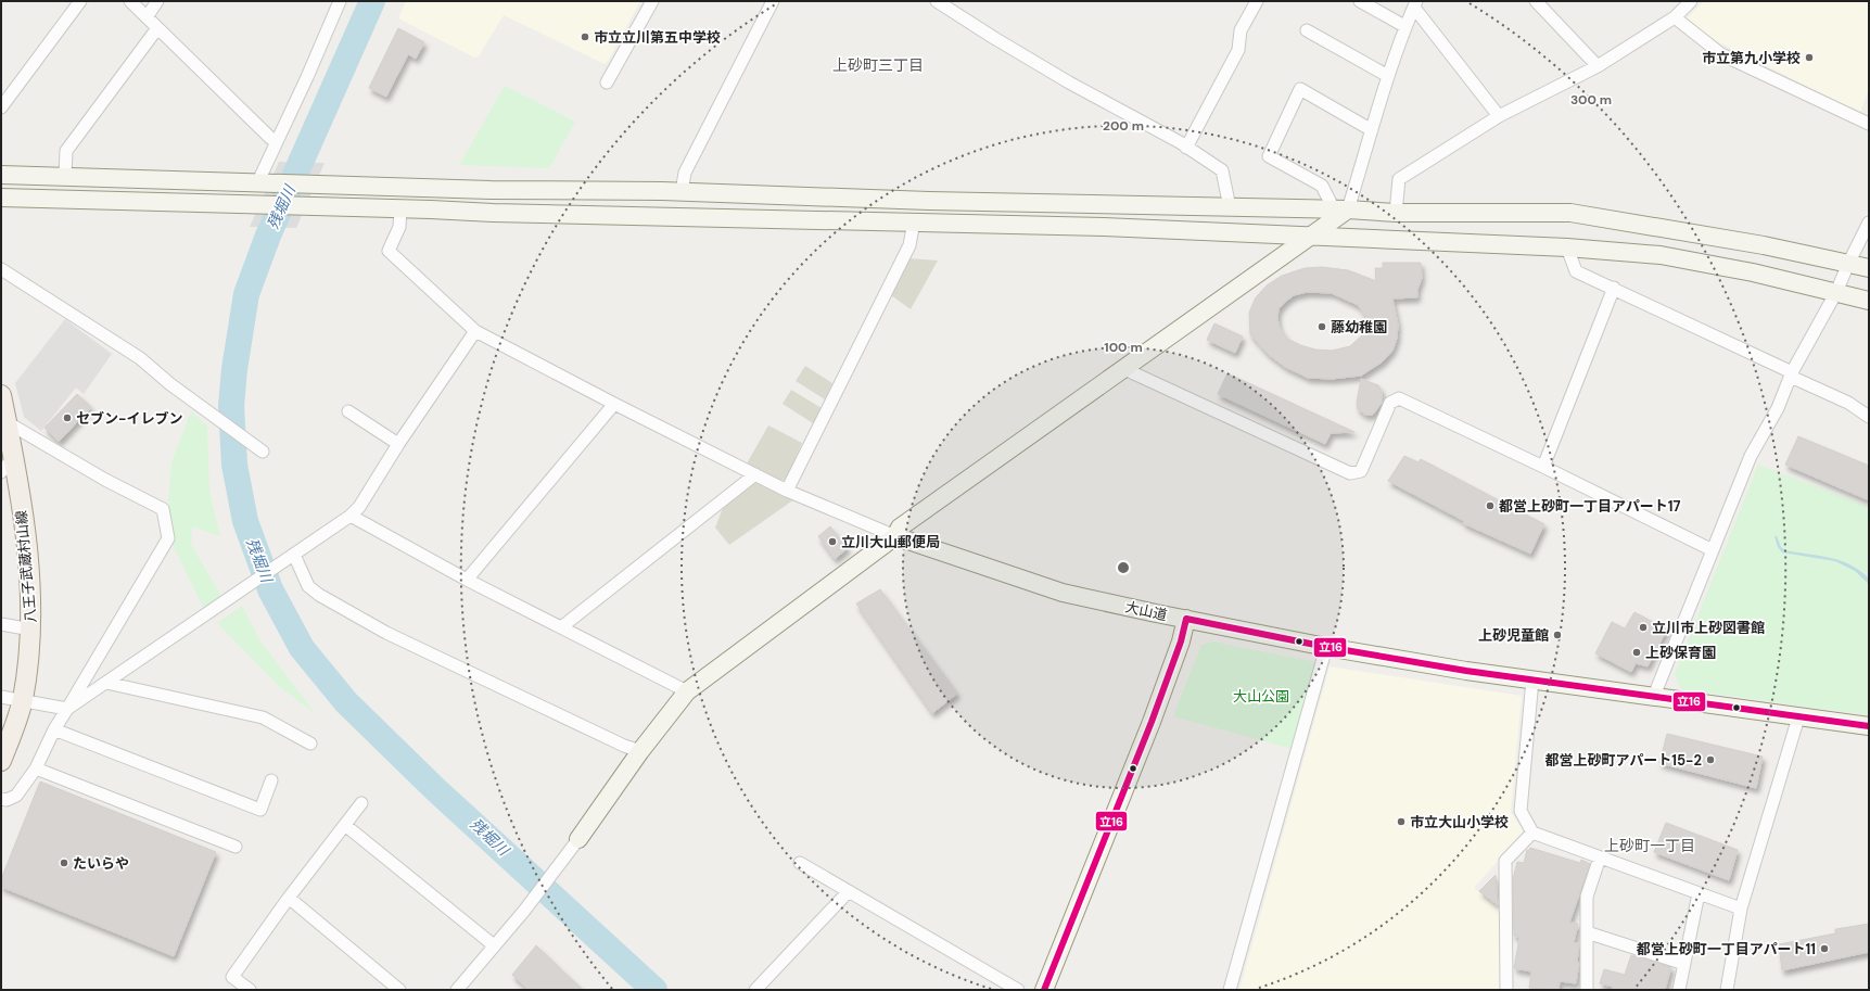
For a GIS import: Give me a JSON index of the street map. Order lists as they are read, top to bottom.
{
  "streets": {
    "main road": ["八王子武蔵村山線"],
    "street": ["大山道"]
  },
  "districts": ["上砂町三丁目", "上砂町一丁目"],
  "water": ["残堀川"],
  "parks": ["大山公園"],
  "places": [
    "市立立川第五中学校",
    "市立第九小学校",
    "藤幼稚園",
    "セブン-イレブン",
    "都営上砂町一丁目アパート17",
    "立川大山郵便局",
    "立川市上砂図書館",
    "上砂児童館",
    "上砂保育園",
    "都営上砂町アパート15-2",
    "市立大山小学校",
    "たいらや",
    "都営上砂町一丁目アパート11"
  ],
  "lines": ["transit line 立16"],
  "rings": ["300 m", "200 m", "100 m"]
}
